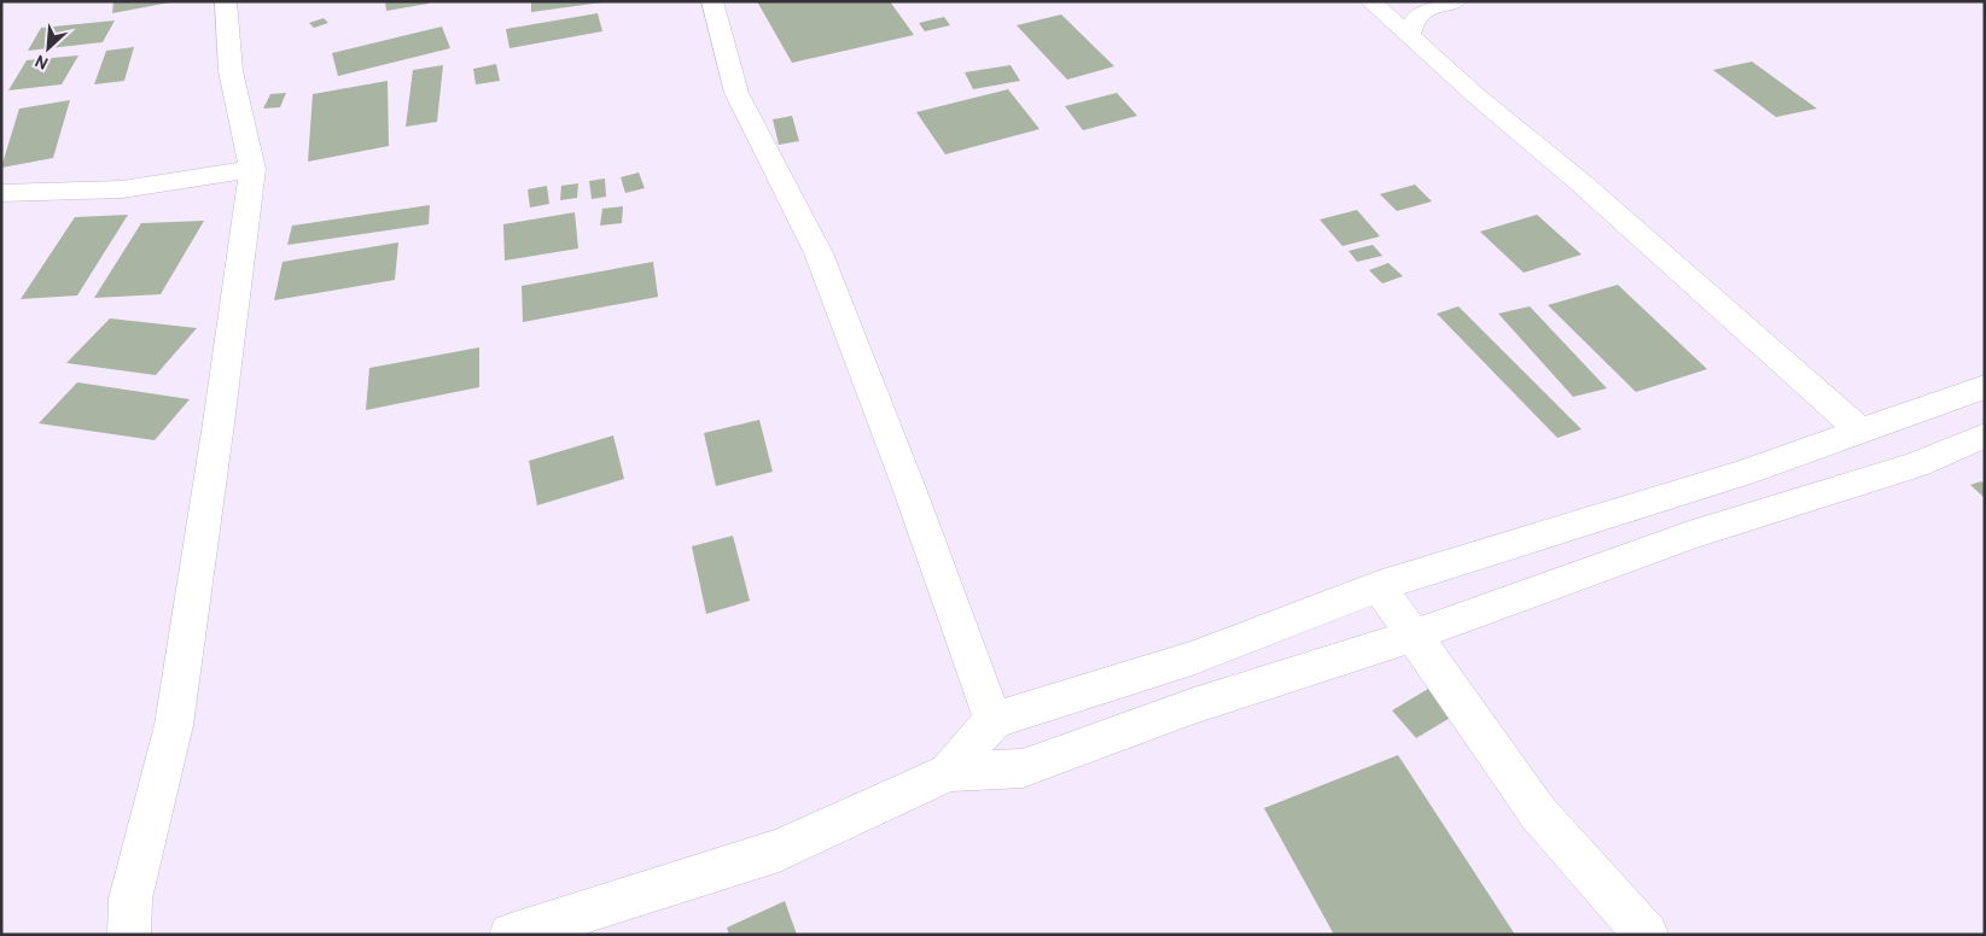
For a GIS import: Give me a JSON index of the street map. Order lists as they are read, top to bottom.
{
  "north": "bottom left"
}
